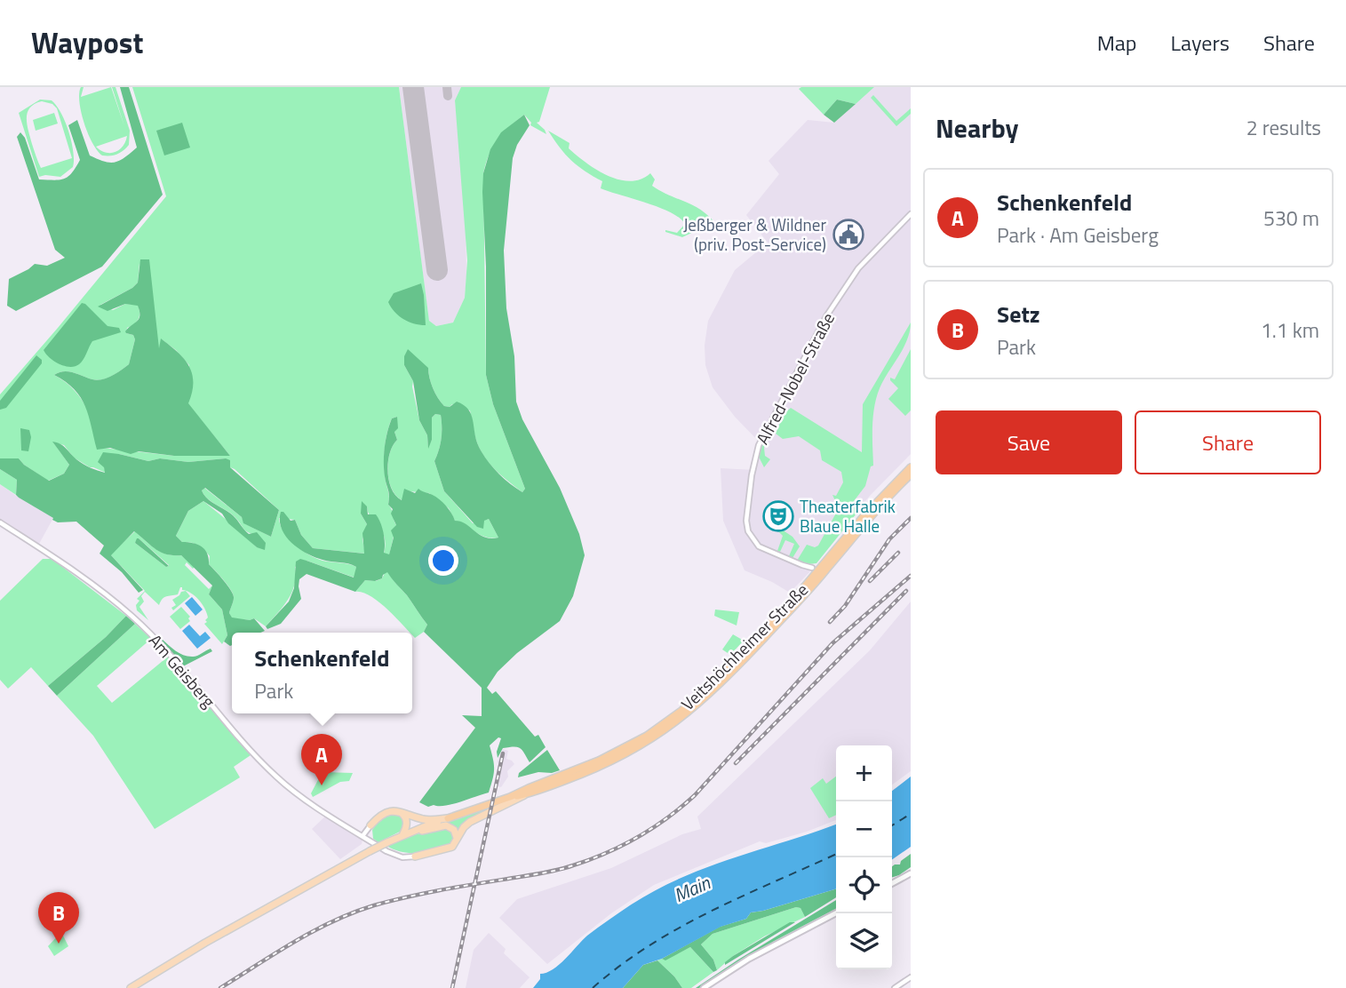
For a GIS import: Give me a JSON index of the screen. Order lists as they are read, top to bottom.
{
  "streets": {
    "highway": ["Veitshöchheimer Straße"],
    "street": ["Alfred-Nobel-Straße", "Am Geisberg"]
  },
  "water": ["Main"],
  "places": {
    "public building": ["Jeßberger & Wildner (priv. Post-Service)"],
    "theatre": ["Theaterfabrik Blaue Halle"]
  },
  "page": {
    "header": "Waypost",
    "nav": ["Map", "Layers", "Share"],
    "heading": ["Nearby", "2 results"],
    "list": [
      {
        "mark": "A",
        "name": "Schenkenfeld",
        "note": "Park · Am Geisberg",
        "value": "530 m"
      },
      {
        "mark": "B",
        "name": "Setz",
        "note": "Park",
        "value": "1.1 km"
      }
    ],
    "buttons": ["Save", "Share"],
    "popup": ["Schenkenfeld", "Park"],
    "pins": ["A", "B"],
    "map_buttons": ["+", "−"]
  }
}
